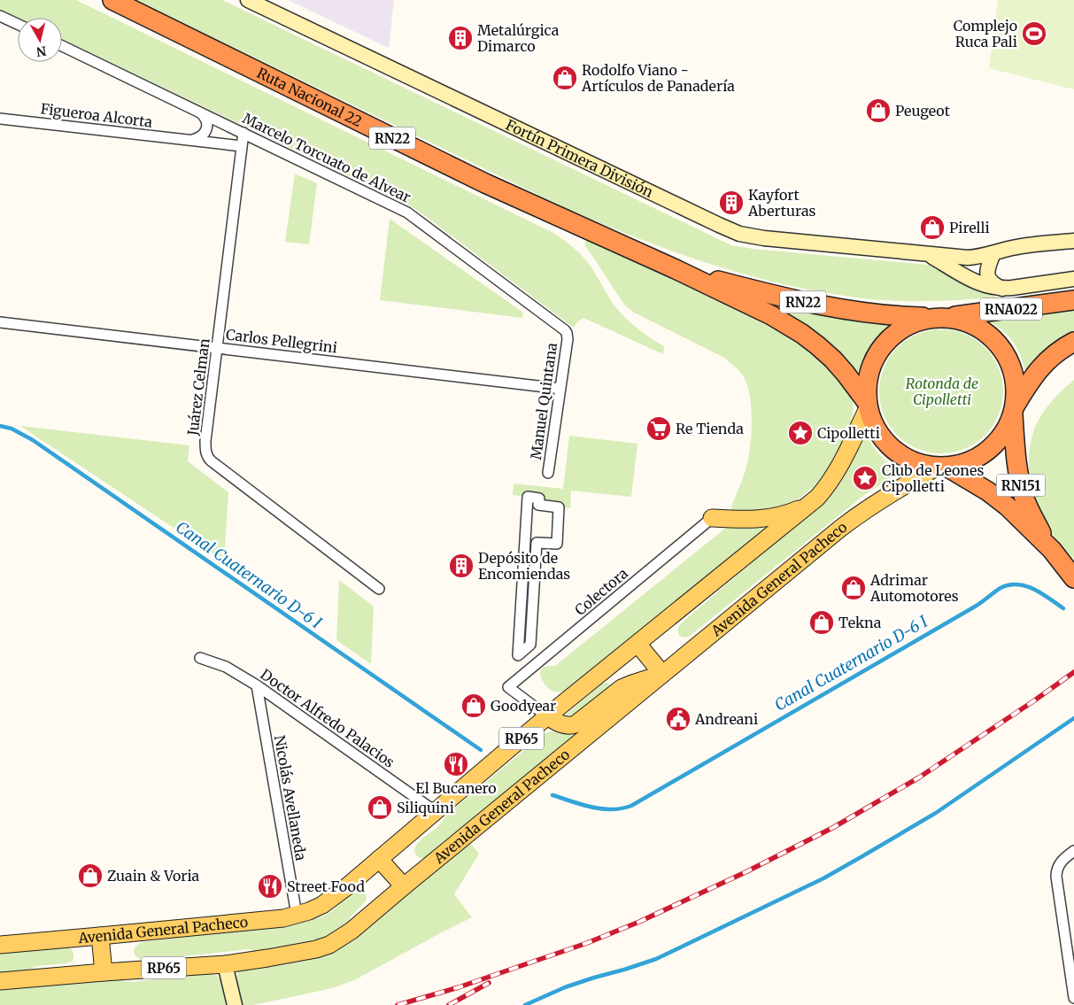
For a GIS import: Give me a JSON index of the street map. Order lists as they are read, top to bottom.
{
  "streets": {
    "highway": [
      "Ruta Nacional 22",
      "RN22",
      "RNA022",
      "RN151"
    ],
    "main road": ["Avenida General Pacheco", "RP65"],
    "street": [
      "Figueroa Alcorta",
      "Marcelo Torcuato de Alvear",
      "Fortín Primera División",
      "Carlos Pellegrini",
      "Juárez Celman",
      "Manuel Quintana",
      "Colectora",
      "Doctor Alfredo Palacios",
      "Nicolás Avellaneda"
    ]
  },
  "crossings": [
    ["Ruta Nacional 22", "RN22"],
    ["Ruta Nacional 22", "RNA022"],
    ["Ruta Nacional 22", "RN151"],
    ["Ruta Nacional 22", "Avenida General Pacheco"],
    ["Figueroa Alcorta", "Juárez Celman"],
    ["RN22", "RNA022"],
    ["RN22", "RN151"],
    ["RN22", "Avenida General Pacheco"],
    ["Marcelo Torcuato de Alvear", "Juárez Celman"],
    ["Marcelo Torcuato de Alvear", "Manuel Quintana"],
    ["RNA022", "RN151"],
    ["RNA022", "Avenida General Pacheco"],
    ["Carlos Pellegrini", "Juárez Celman"],
    ["Carlos Pellegrini", "Manuel Quintana"],
    ["RN151", "Avenida General Pacheco"],
    ["Avenida General Pacheco", "Colectora"],
    ["Avenida General Pacheco", "Doctor Alfredo Palacios"],
    ["Avenida General Pacheco", "Nicolás Avellaneda"],
    ["Doctor Alfredo Palacios", "Nicolás Avellaneda"]
  ],
  "water": ["Canal Cuaternario D-6 I"],
  "parks": ["Rotonda de Cipolletti"],
  "places": {
    "sports": ["Complejo Ruca Pali"],
    "building": ["Metalúrgica Dimarco", "Kayfort Aberturas", "Depósito de Encomiendas"],
    "shop": [
      "Rodolfo Viano - Artículos de Panadería",
      "Peugeot",
      "Pirelli",
      "Adrimar Automotores",
      "Tekna",
      "Goodyear",
      "Siliquini",
      "Zuain & Voria"
    ],
    "supermarket": ["Re Tienda"],
    "place": ["Cipolletti", "Club de Leones Cipolletti"],
    "public building": ["Andreani"],
    "restaurant": ["El Bucanero", "Street Food"]
  },
  "north": "bottom"
}
